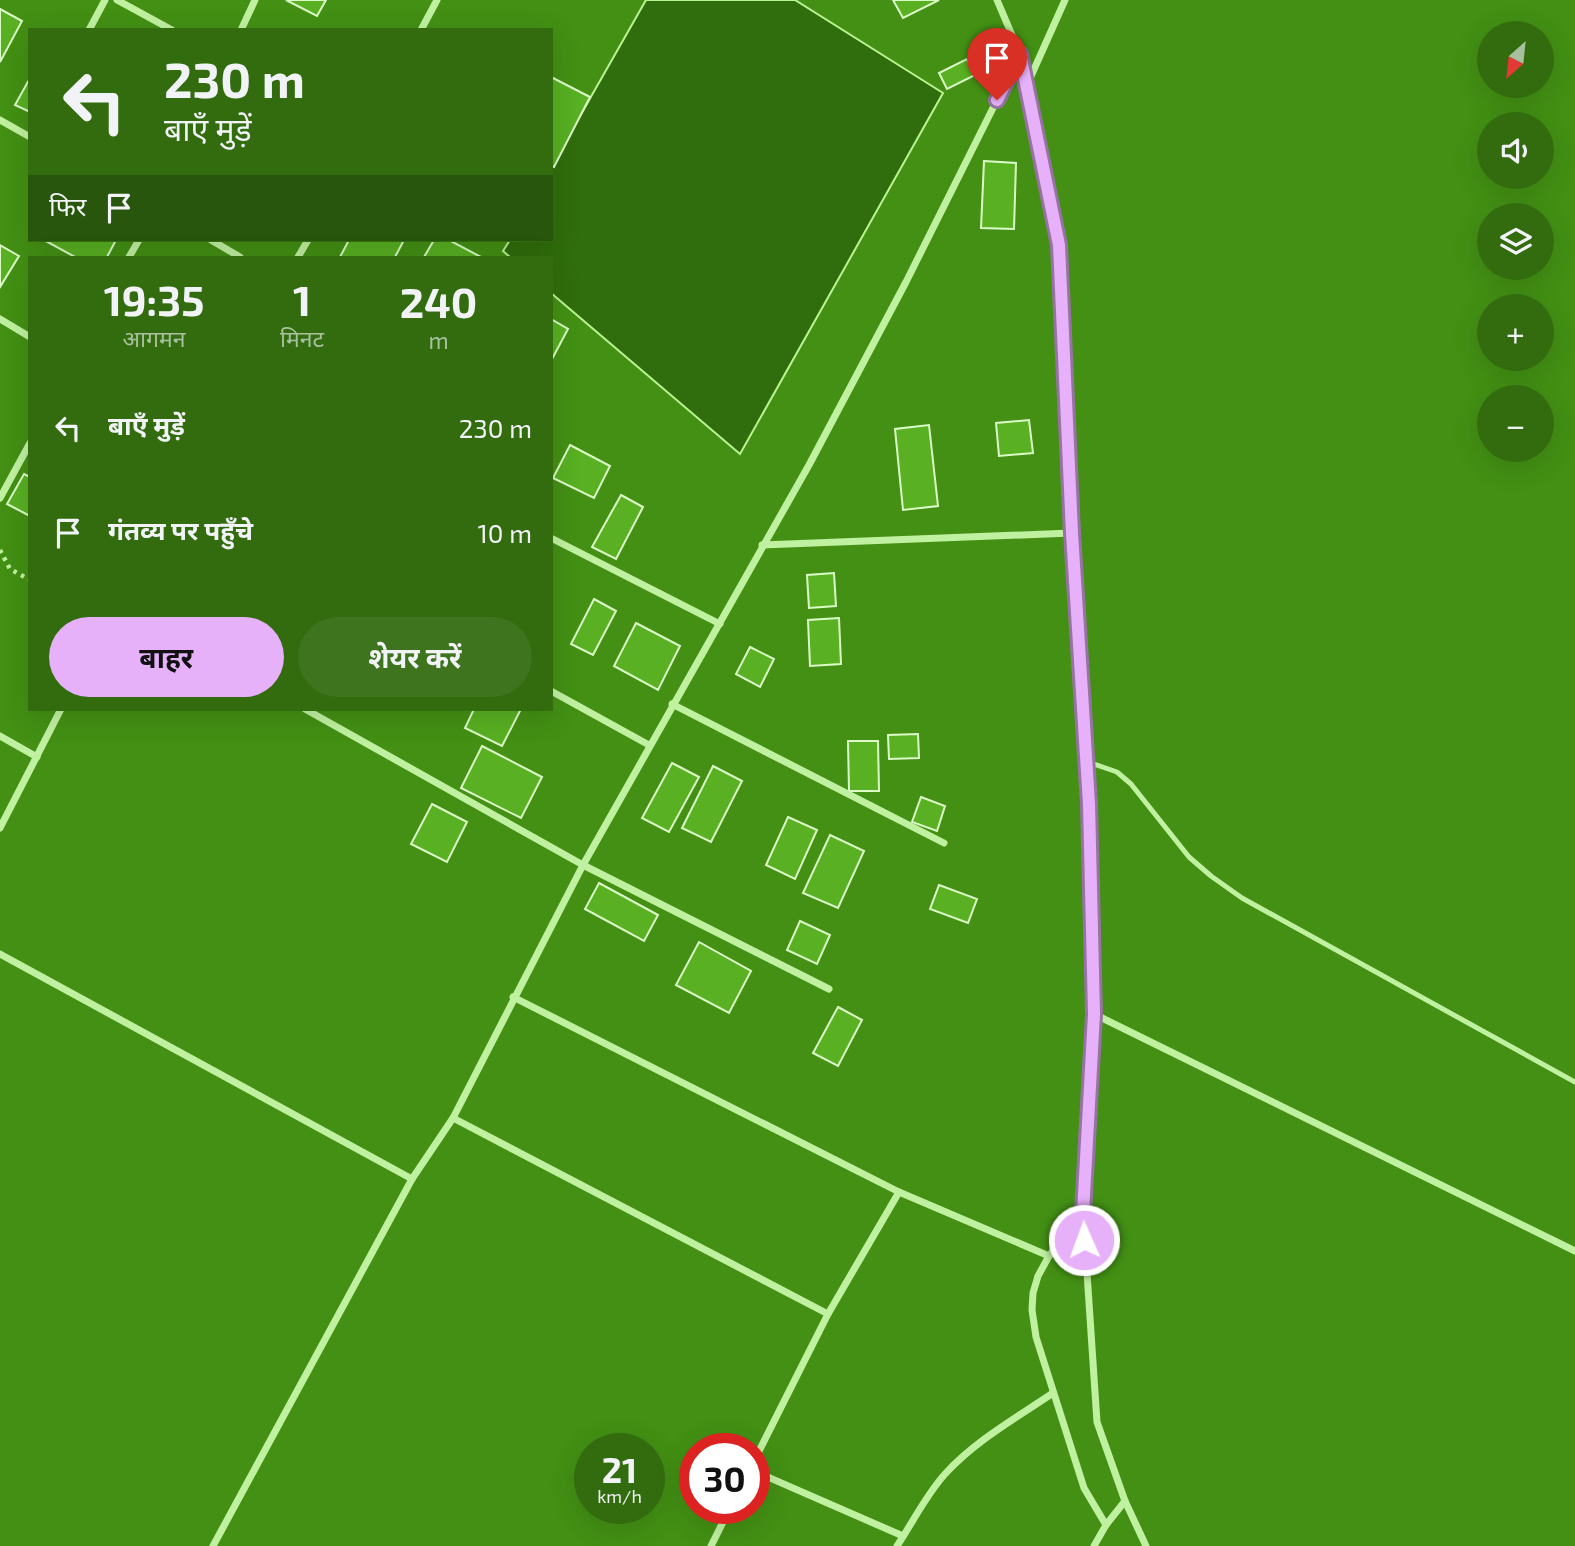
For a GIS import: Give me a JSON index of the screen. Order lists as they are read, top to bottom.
{
  "north": "bottom left",
  "page": {
    "map_buttons": ["+", "−"],
    "turn": ["230 m", "बाएँ मुड़ें"],
    "then": "फिर",
    "eta": [
      "19:35",
      "आगमन",
      "1",
      "मिनट",
      "240",
      "m"
    ],
    "list": [
      {
        "name": "बाएँ मुड़ें",
        "value": "230 m"
      },
      {
        "name": "गंतव्य पर पहुँचे",
        "value": "10 m"
      }
    ],
    "buttons": ["बाहर", "शेयर करें"],
    "speed": "21 km/h",
    "limit": "30"
  }
}
